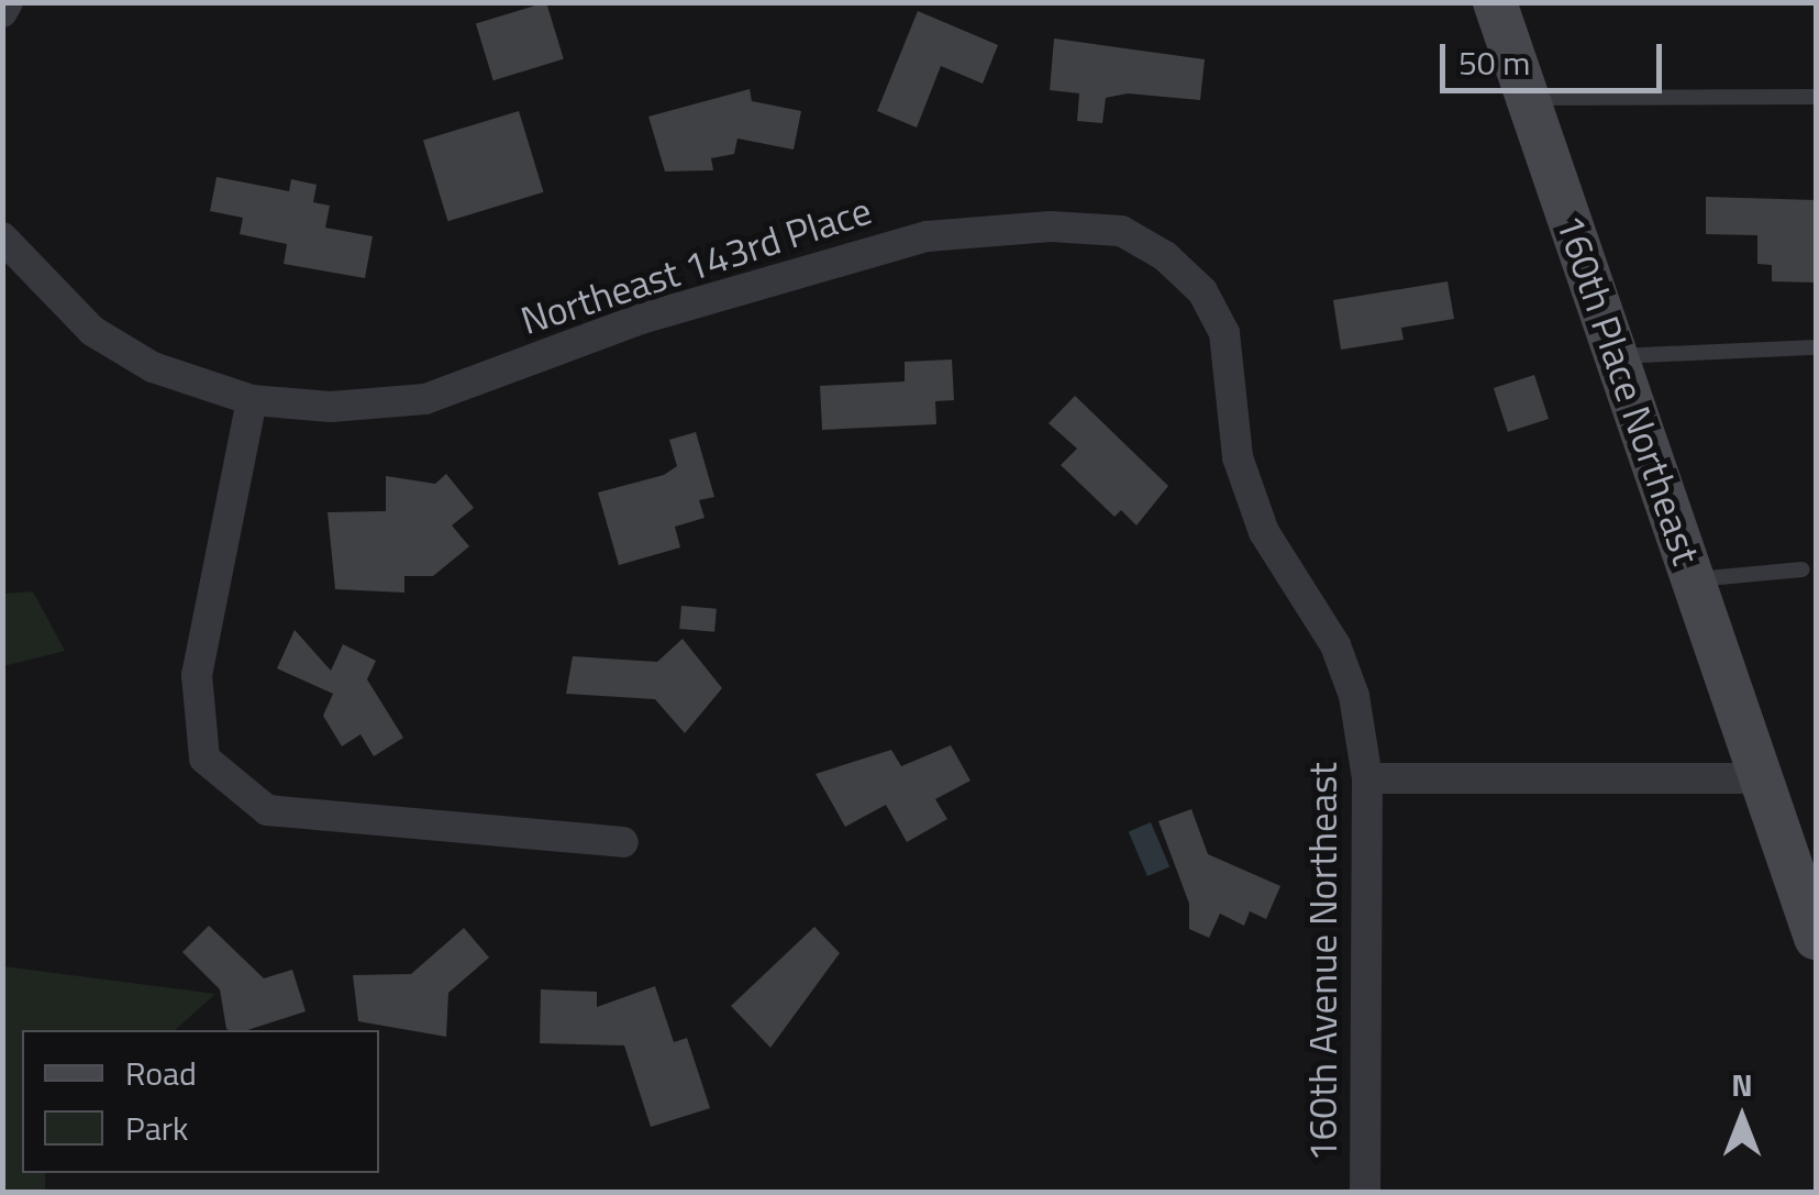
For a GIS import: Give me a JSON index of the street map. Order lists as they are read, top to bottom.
{
  "streets": {
    "street": ["Northeast 143rd Place", "160th Place Northeast", "160th Avenue Northeast"]
  },
  "crossings": [
    ["Northeast 143rd Place", "160th Avenue Northeast"]
  ],
  "legend": ["Road", "Park"],
  "scale_bar": "50 m",
  "north": "top"
}
